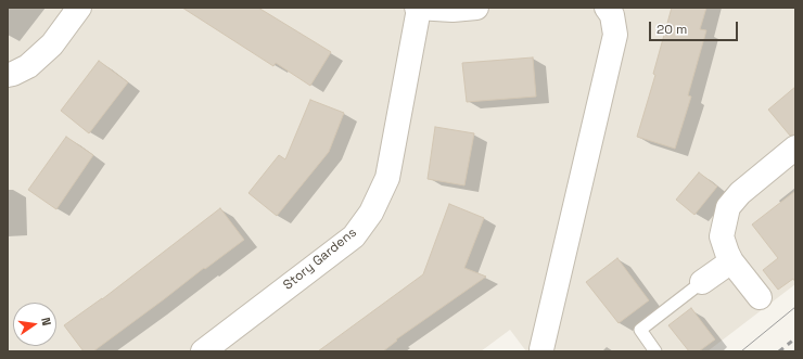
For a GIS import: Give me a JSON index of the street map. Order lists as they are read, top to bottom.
{
  "streets": {
    "street": ["Story Gardens"]
  },
  "scale_bar": "20 m",
  "north": "right"
}
